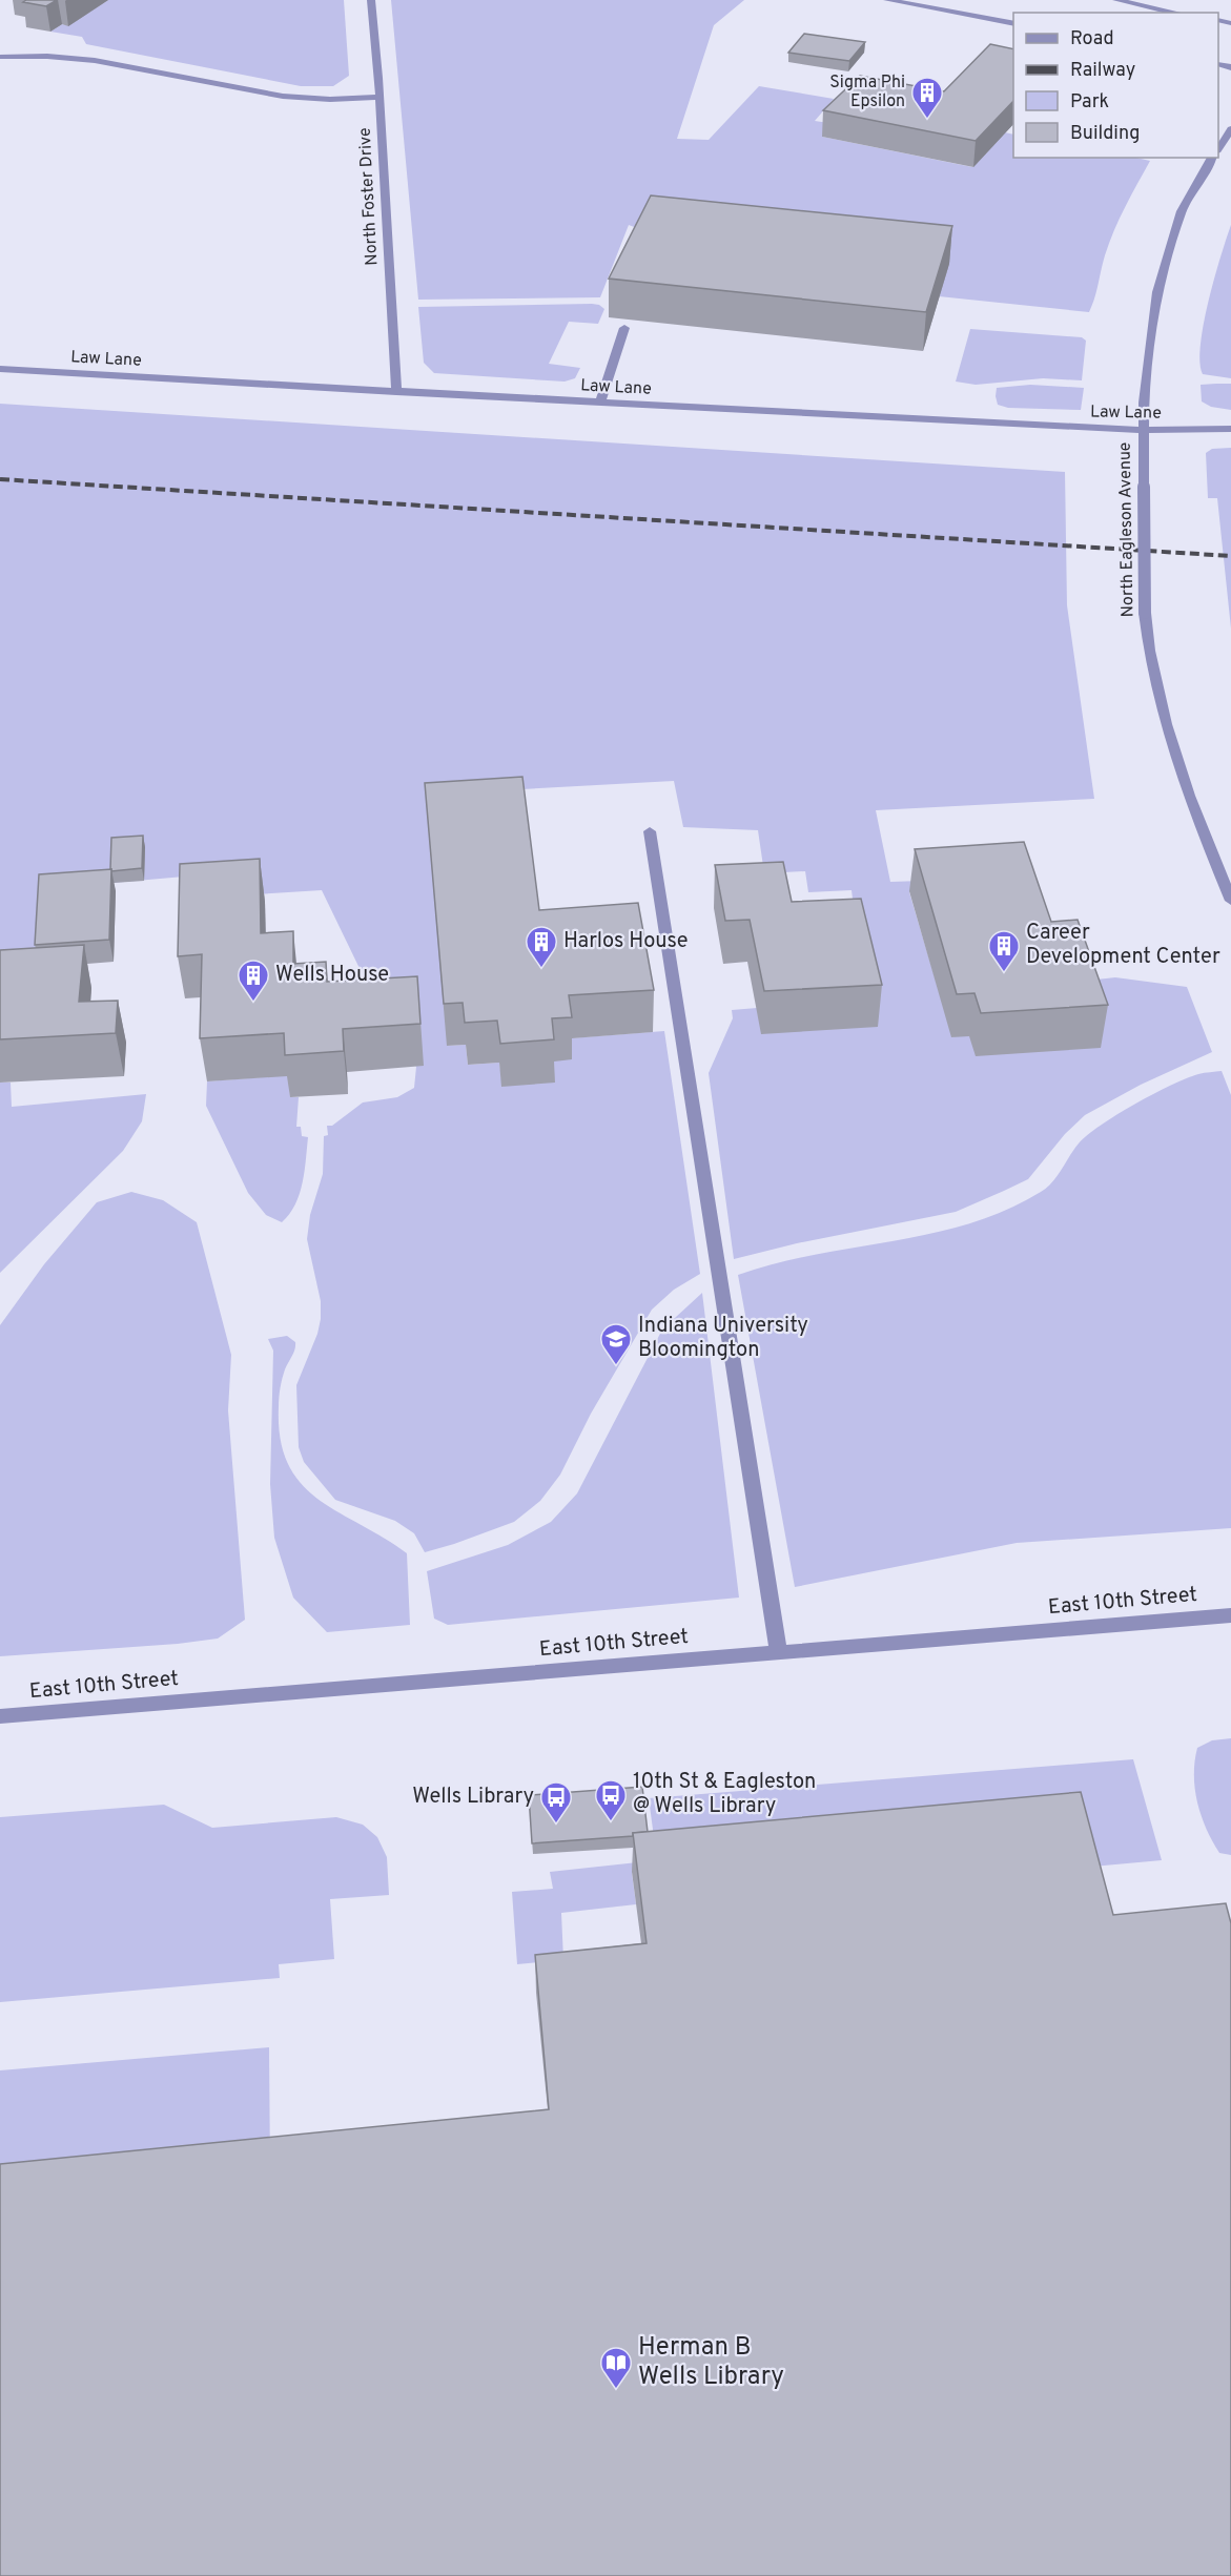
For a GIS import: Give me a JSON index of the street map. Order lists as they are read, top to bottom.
{
  "streets": {
    "street": [
      "North Foster Drive",
      "Law Lane",
      "North Eagleson Avenue",
      "East 10th Street"
    ]
  },
  "crossings": [
    ["North Foster Drive", "Law Lane"],
    ["Law Lane", "North Eagleson Avenue"]
  ],
  "places": {
    "building": [
      "Sigma Phi Epsilon",
      "Harlos House",
      "Career Development Center",
      "Wells House"
    ],
    "school or university": ["Indiana University Bloomington"],
    "bus stop": ["10th St & Eagleston @ Wells Library", "Wells Library"],
    "library": ["Herman B Wells Library"]
  },
  "legend": [
    "Road",
    "Railway",
    "Park",
    "Building"
  ]
}
